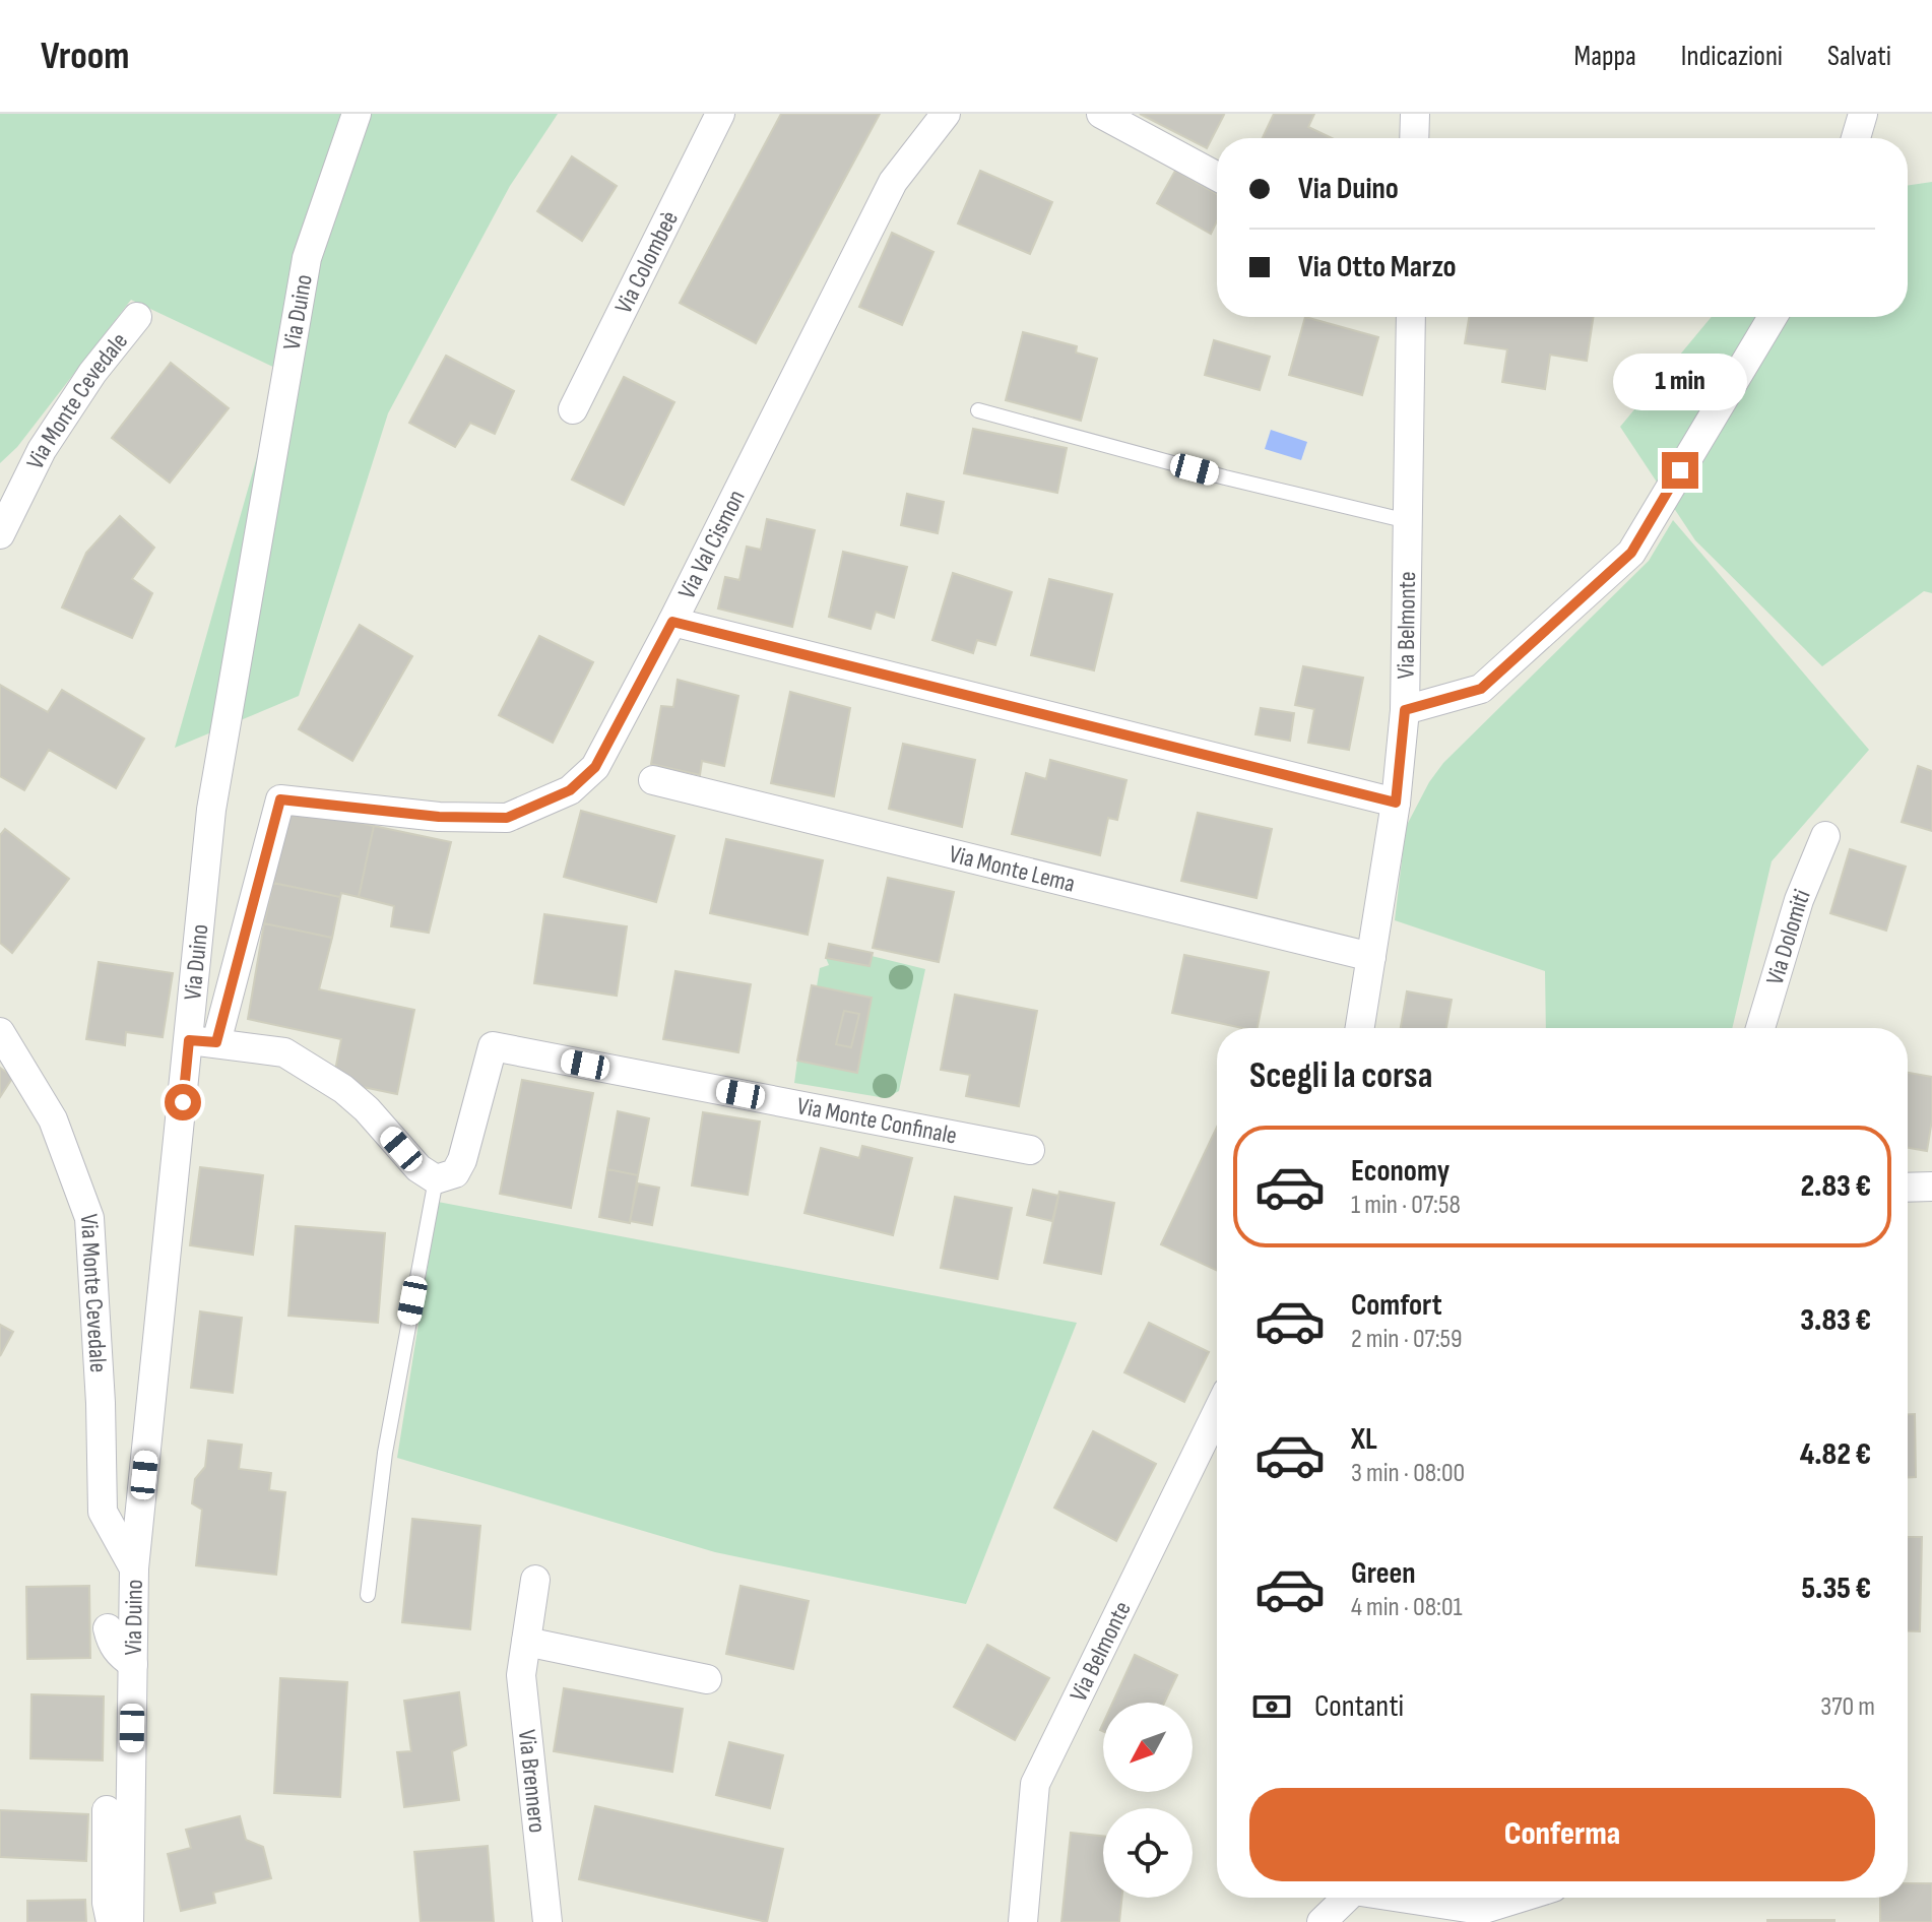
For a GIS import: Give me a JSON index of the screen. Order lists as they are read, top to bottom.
{
  "streets": {
    "street": [
      "Via Colombeè",
      "Via Duino",
      "Via Monte Cevedale",
      "Via Val Cismon",
      "Via Belmonte",
      "Via Monte Lema",
      "Via Dolomiti",
      "Via Monte Confinale",
      "Via Brennero"
    ]
  },
  "crossings": [
    ["Via Duino", "Via Monte Cevedale"],
    ["Via Duino", "Via Val Cismon"],
    ["Via Belmonte", "Via Monte Lema"]
  ],
  "north": "bottom left",
  "page": {
    "header": "Vroom",
    "nav": ["Mappa", "Indicazioni", "Salvati"],
    "banner": ["Via Duino", "Via Otto Marzo"],
    "bubble": "1 min",
    "heading": "Scegli la corsa",
    "list": [
      {
        "name": "Economy",
        "note": "1 min · 07:58",
        "value": "2.83 €"
      },
      {
        "name": "Comfort",
        "note": "2 min · 07:59",
        "value": "3.83 €"
      },
      {
        "name": "XL",
        "note": "3 min · 08:00",
        "value": "4.82 €"
      },
      {
        "name": "Green",
        "note": "4 min · 08:01",
        "value": "5.35 €"
      }
    ],
    "pay": ["Contanti", "370 m"],
    "buttons": "Conferma"
  }
}
